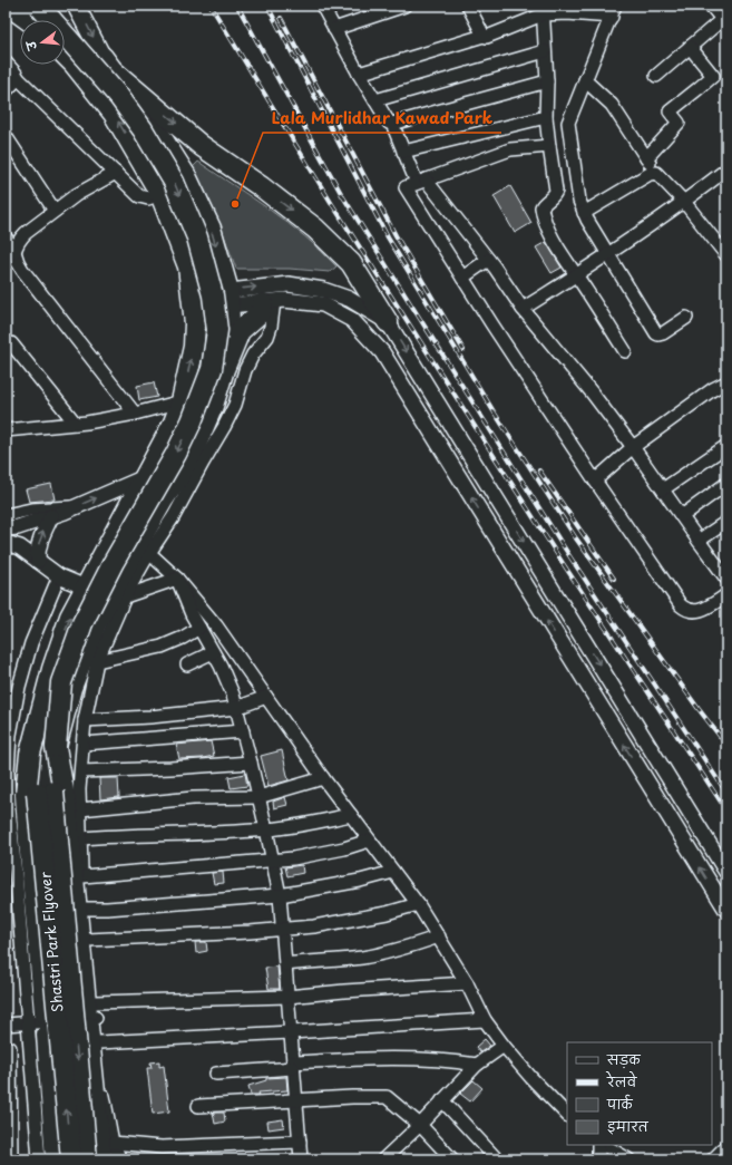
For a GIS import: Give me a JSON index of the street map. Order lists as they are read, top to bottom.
{
  "streets": {
    "highway": ["Shastri Park Flyover"]
  },
  "places": ["Lala Murlidhar Kawad Park"],
  "legend": [
    "सड़क",
    "रेलवे",
    "पार्क",
    "इमारत"
  ],
  "north": "left"
}
